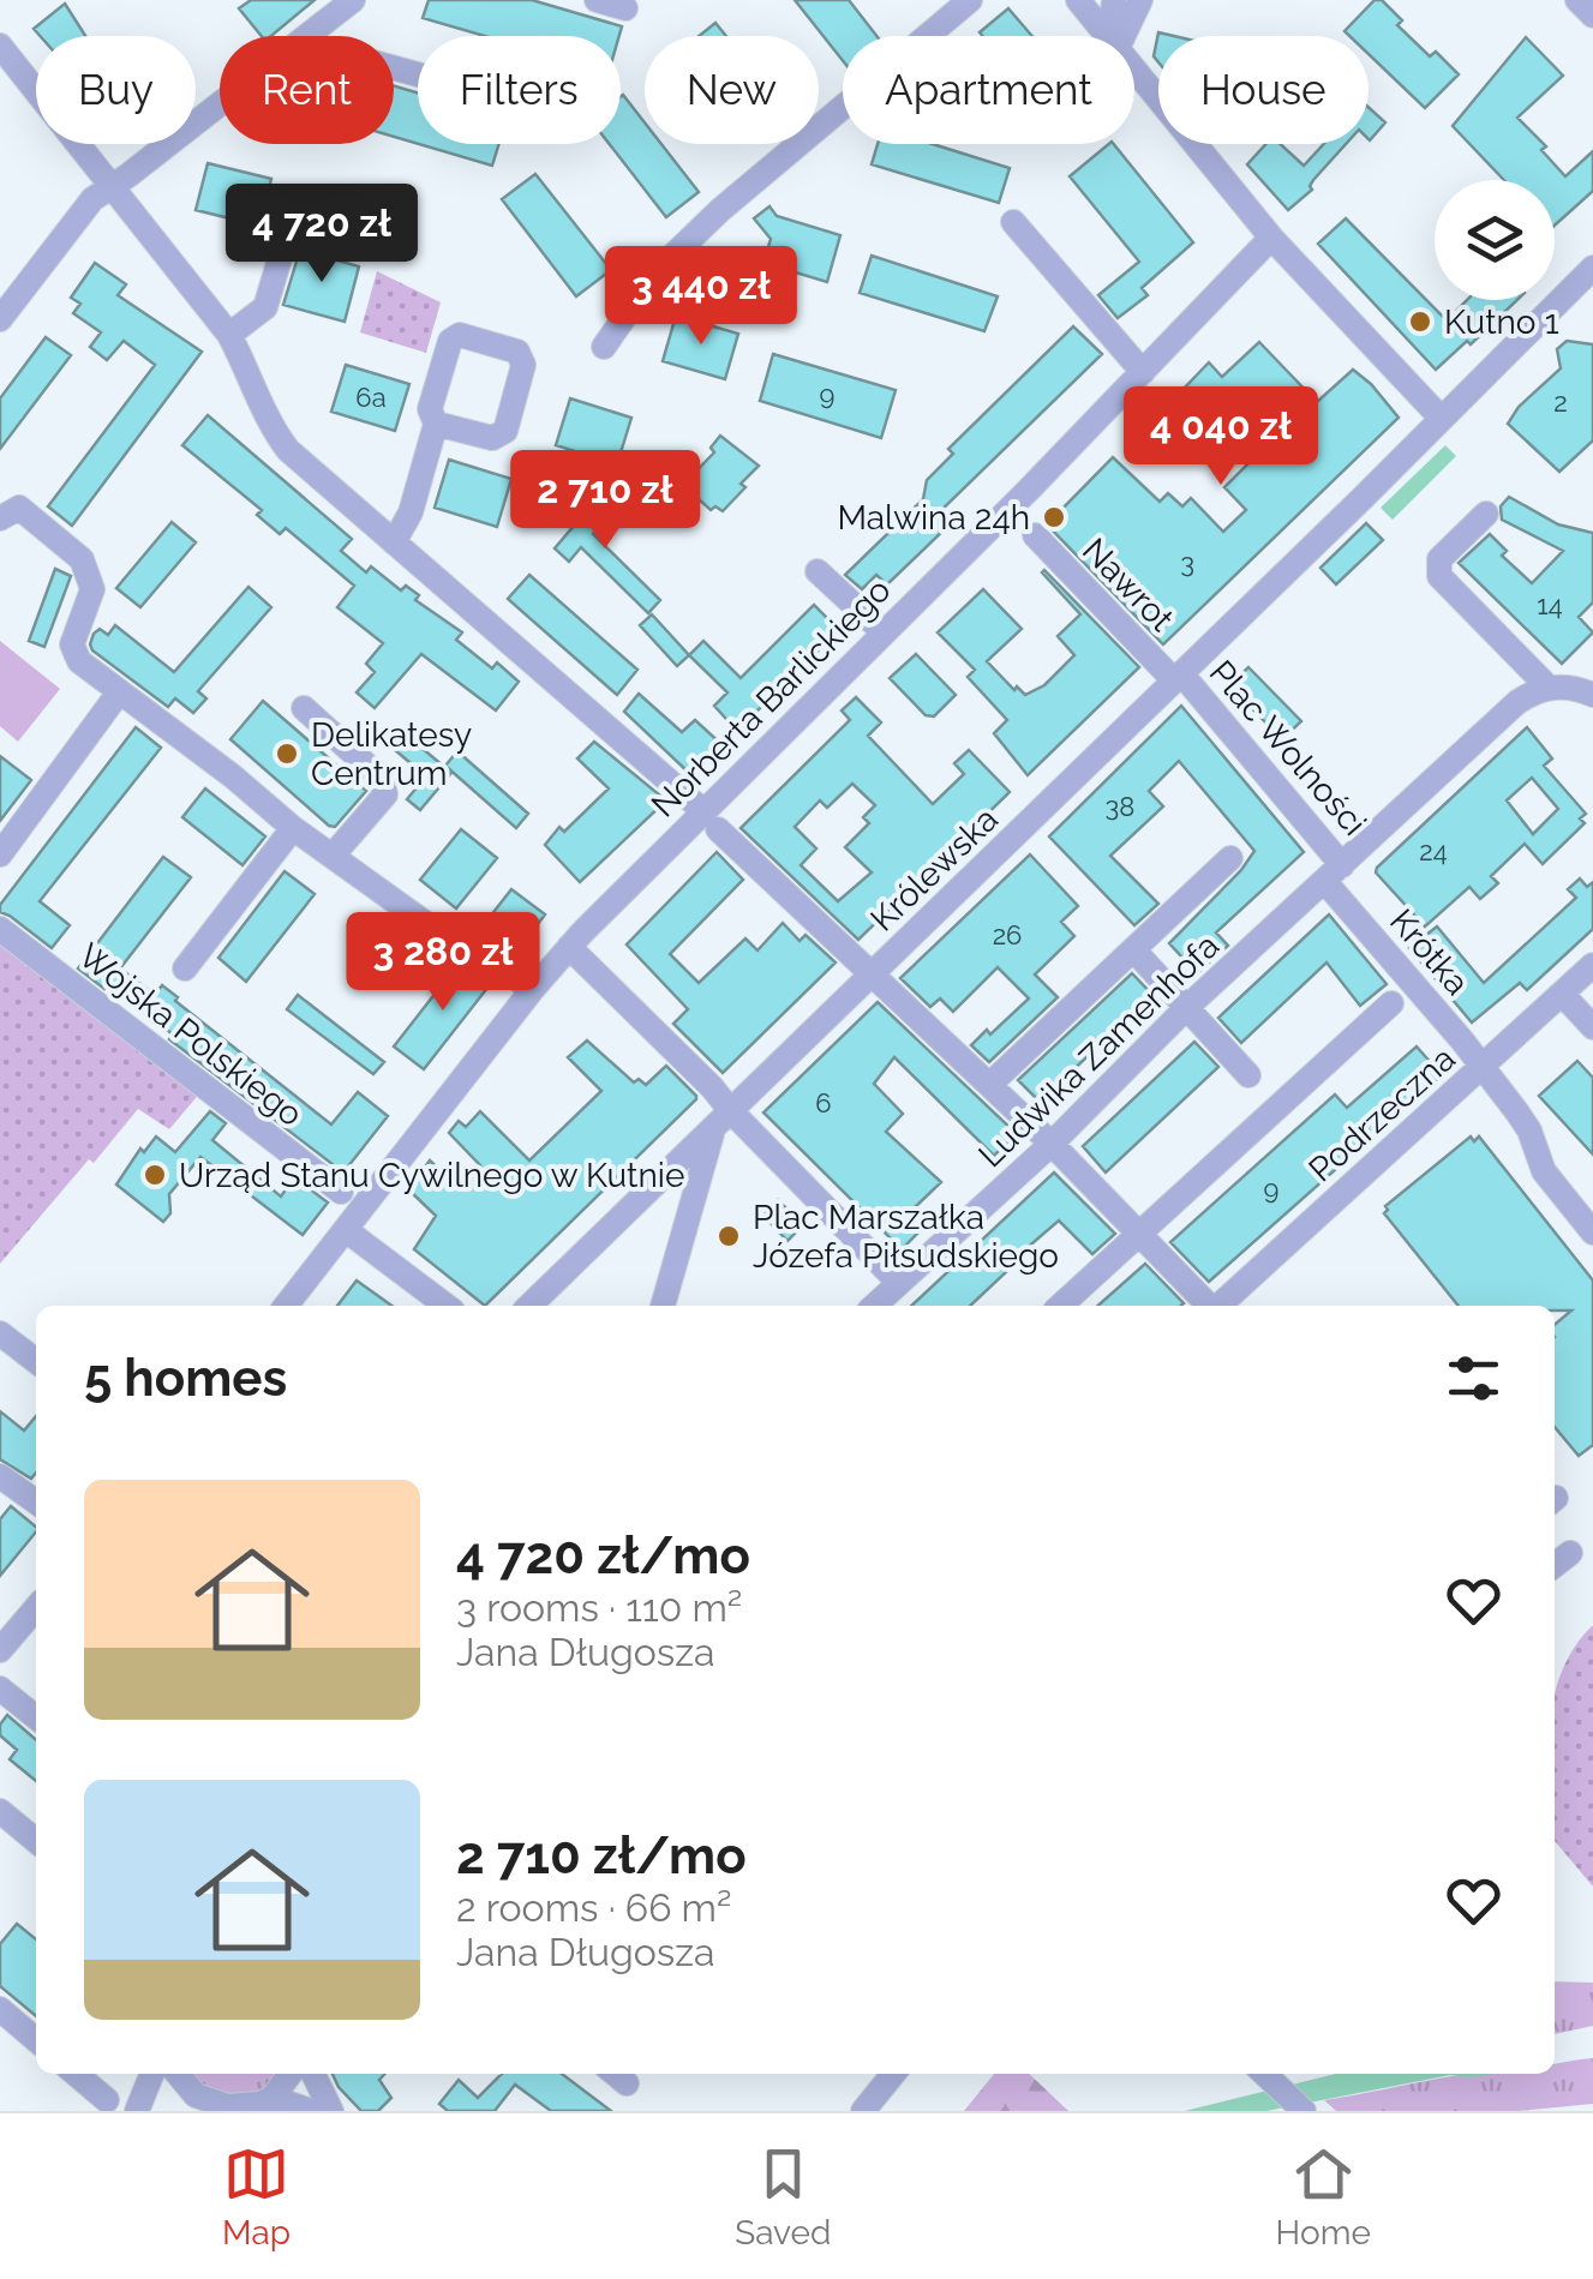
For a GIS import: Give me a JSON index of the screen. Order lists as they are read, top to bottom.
{
  "streets": {
    "street": [
      "Nawrot",
      "Norberta Barlickiego",
      "Plac Wolności",
      "Królewska",
      "Krótka",
      "Wojska Polskiego",
      "Ludwika Zamenhofa",
      "Podrzeczna"
    ]
  },
  "crossings": [
    ["Nawrot", "Plac Wolności"],
    ["Nawrot", "Królewska"],
    ["Plac Wolności", "Królewska"],
    ["Plac Wolności", "Krótka"],
    ["Plac Wolności", "Ludwika Zamenhofa"],
    ["Krótka", "Ludwika Zamenhofa"],
    ["Krótka", "Podrzeczna"]
  ],
  "places": [
    "Kutno 1",
    "Malwina 24h",
    "Delikatesy Centrum",
    "Urząd Stanu Cywilnego w Kutnie",
    "Plac Marszałka Józefa Piłsudskiego"
  ],
  "house_numbers": [
    "9",
    "6a",
    "2",
    "3",
    "14",
    "38",
    "24",
    "26",
    "6",
    "9"
  ],
  "page": {
    "chip": [
      "Buy",
      "Rent",
      "Filters",
      "New",
      "Apartment",
      "House"
    ],
    "price": [
      "4 720 zł",
      "3 440 zł",
      "4 040 zł",
      "2 710 zł",
      "3 280 zł"
    ],
    "heading": "5 homes",
    "list": [
      {
        "name": "4 720 zł/mo",
        "note": "3 rooms · 110 m² · Jana Długosza"
      },
      {
        "name": "2 710 zł/mo",
        "note": "2 rooms · 66 m² · Jana Długosza"
      }
    ],
    "tabs": ["Map", "Saved", "Home"]
  }
}
